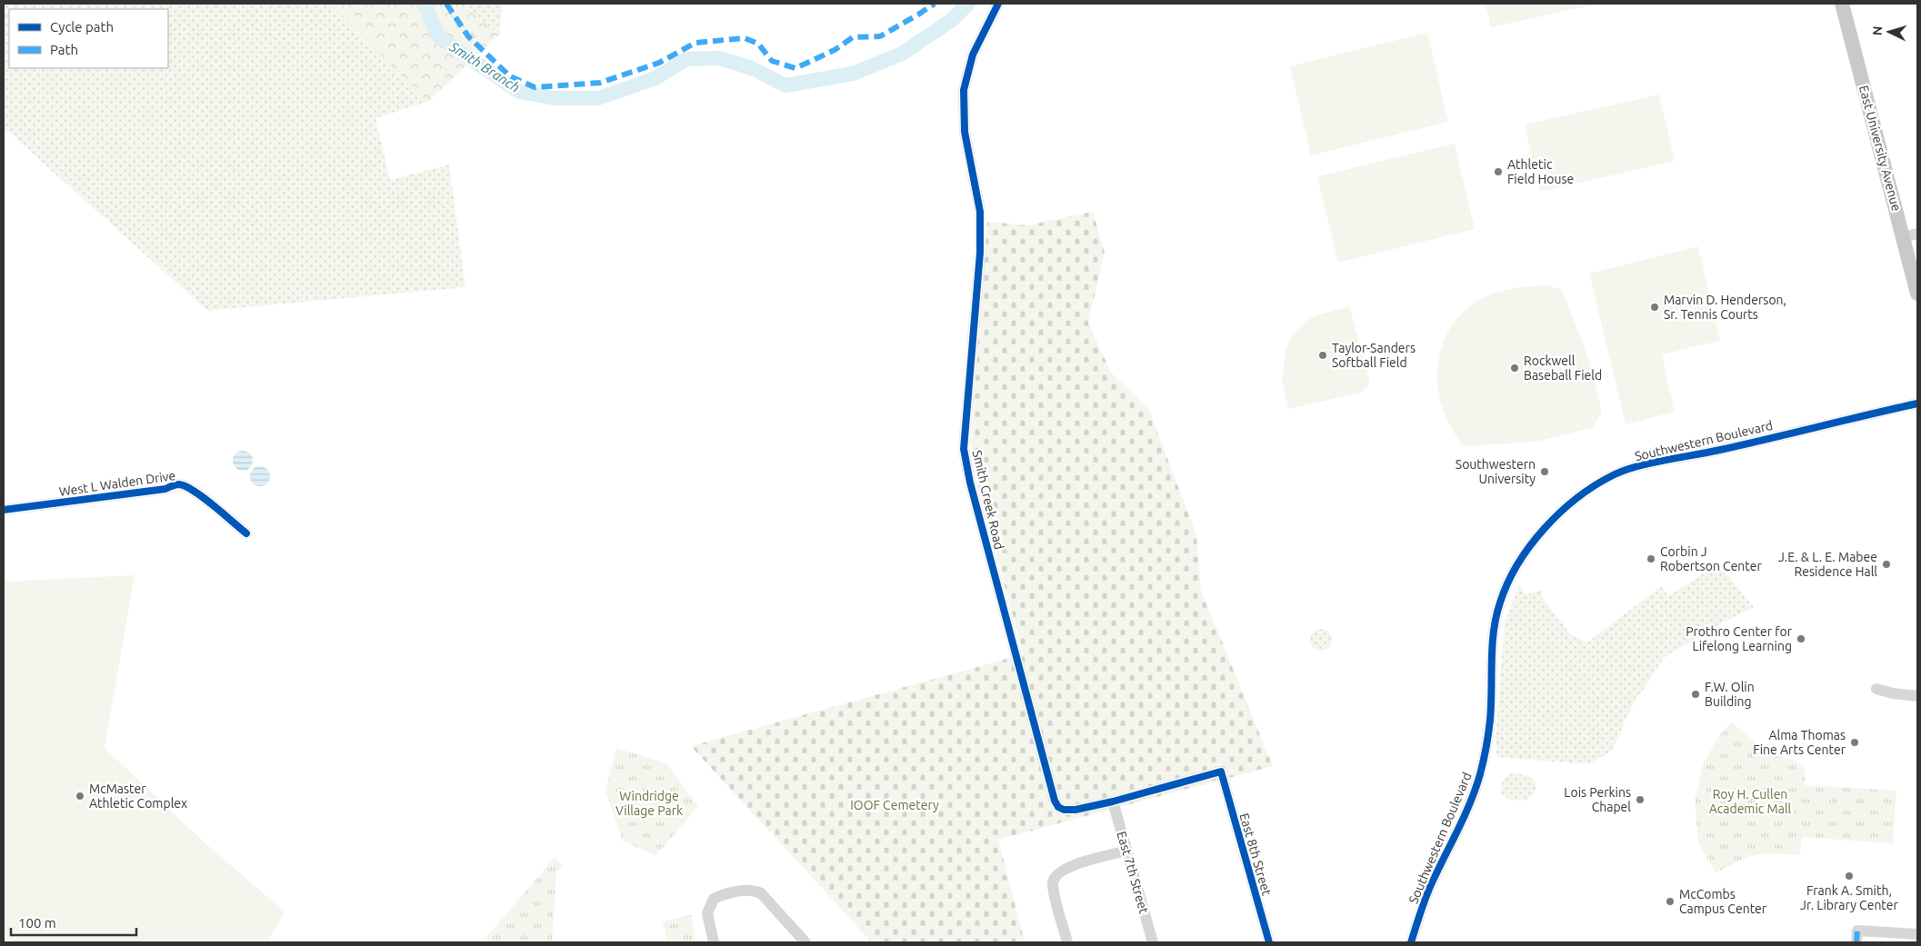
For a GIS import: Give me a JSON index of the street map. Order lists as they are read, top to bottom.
{
  "streets": {
    "main road": ["East University Avenue"],
    "street": [
      "Southwestern Boulevard",
      "West L Walden Drive",
      "Smith Creek Road",
      "East 8th Street",
      "East 7th Street"
    ]
  },
  "crossings": [
    ["Smith Creek Road", "East 8th Street"],
    ["Smith Creek Road", "East 7th Street"]
  ],
  "water": ["Smith Branch"],
  "parks": ["Roy H. Cullen Academic Mall", "Windridge Village Park", "IOOF Cemetery"],
  "places": [
    "Athletic Field House",
    "Marvin D. Henderson, Sr. Tennis Courts",
    "Taylor-Sanders Softball Field",
    "Rockwell Baseball Field",
    "Southwestern University",
    "Corbin J Robertson Center",
    "J.E. & L. E. Mabee Residence Hall",
    "Prothro Center for Lifelong Learning",
    "F.W. Olin Building",
    "Alma Thomas Fine Arts Center",
    "McMaster Athletic Complex",
    "Lois Perkins Chapel",
    "Frank A. Smith, Jr. Library Center",
    "McCombs Campus Center"
  ],
  "legend": ["Cycle path", "Path"],
  "scale_bar": "100 m",
  "north": "left"
}
